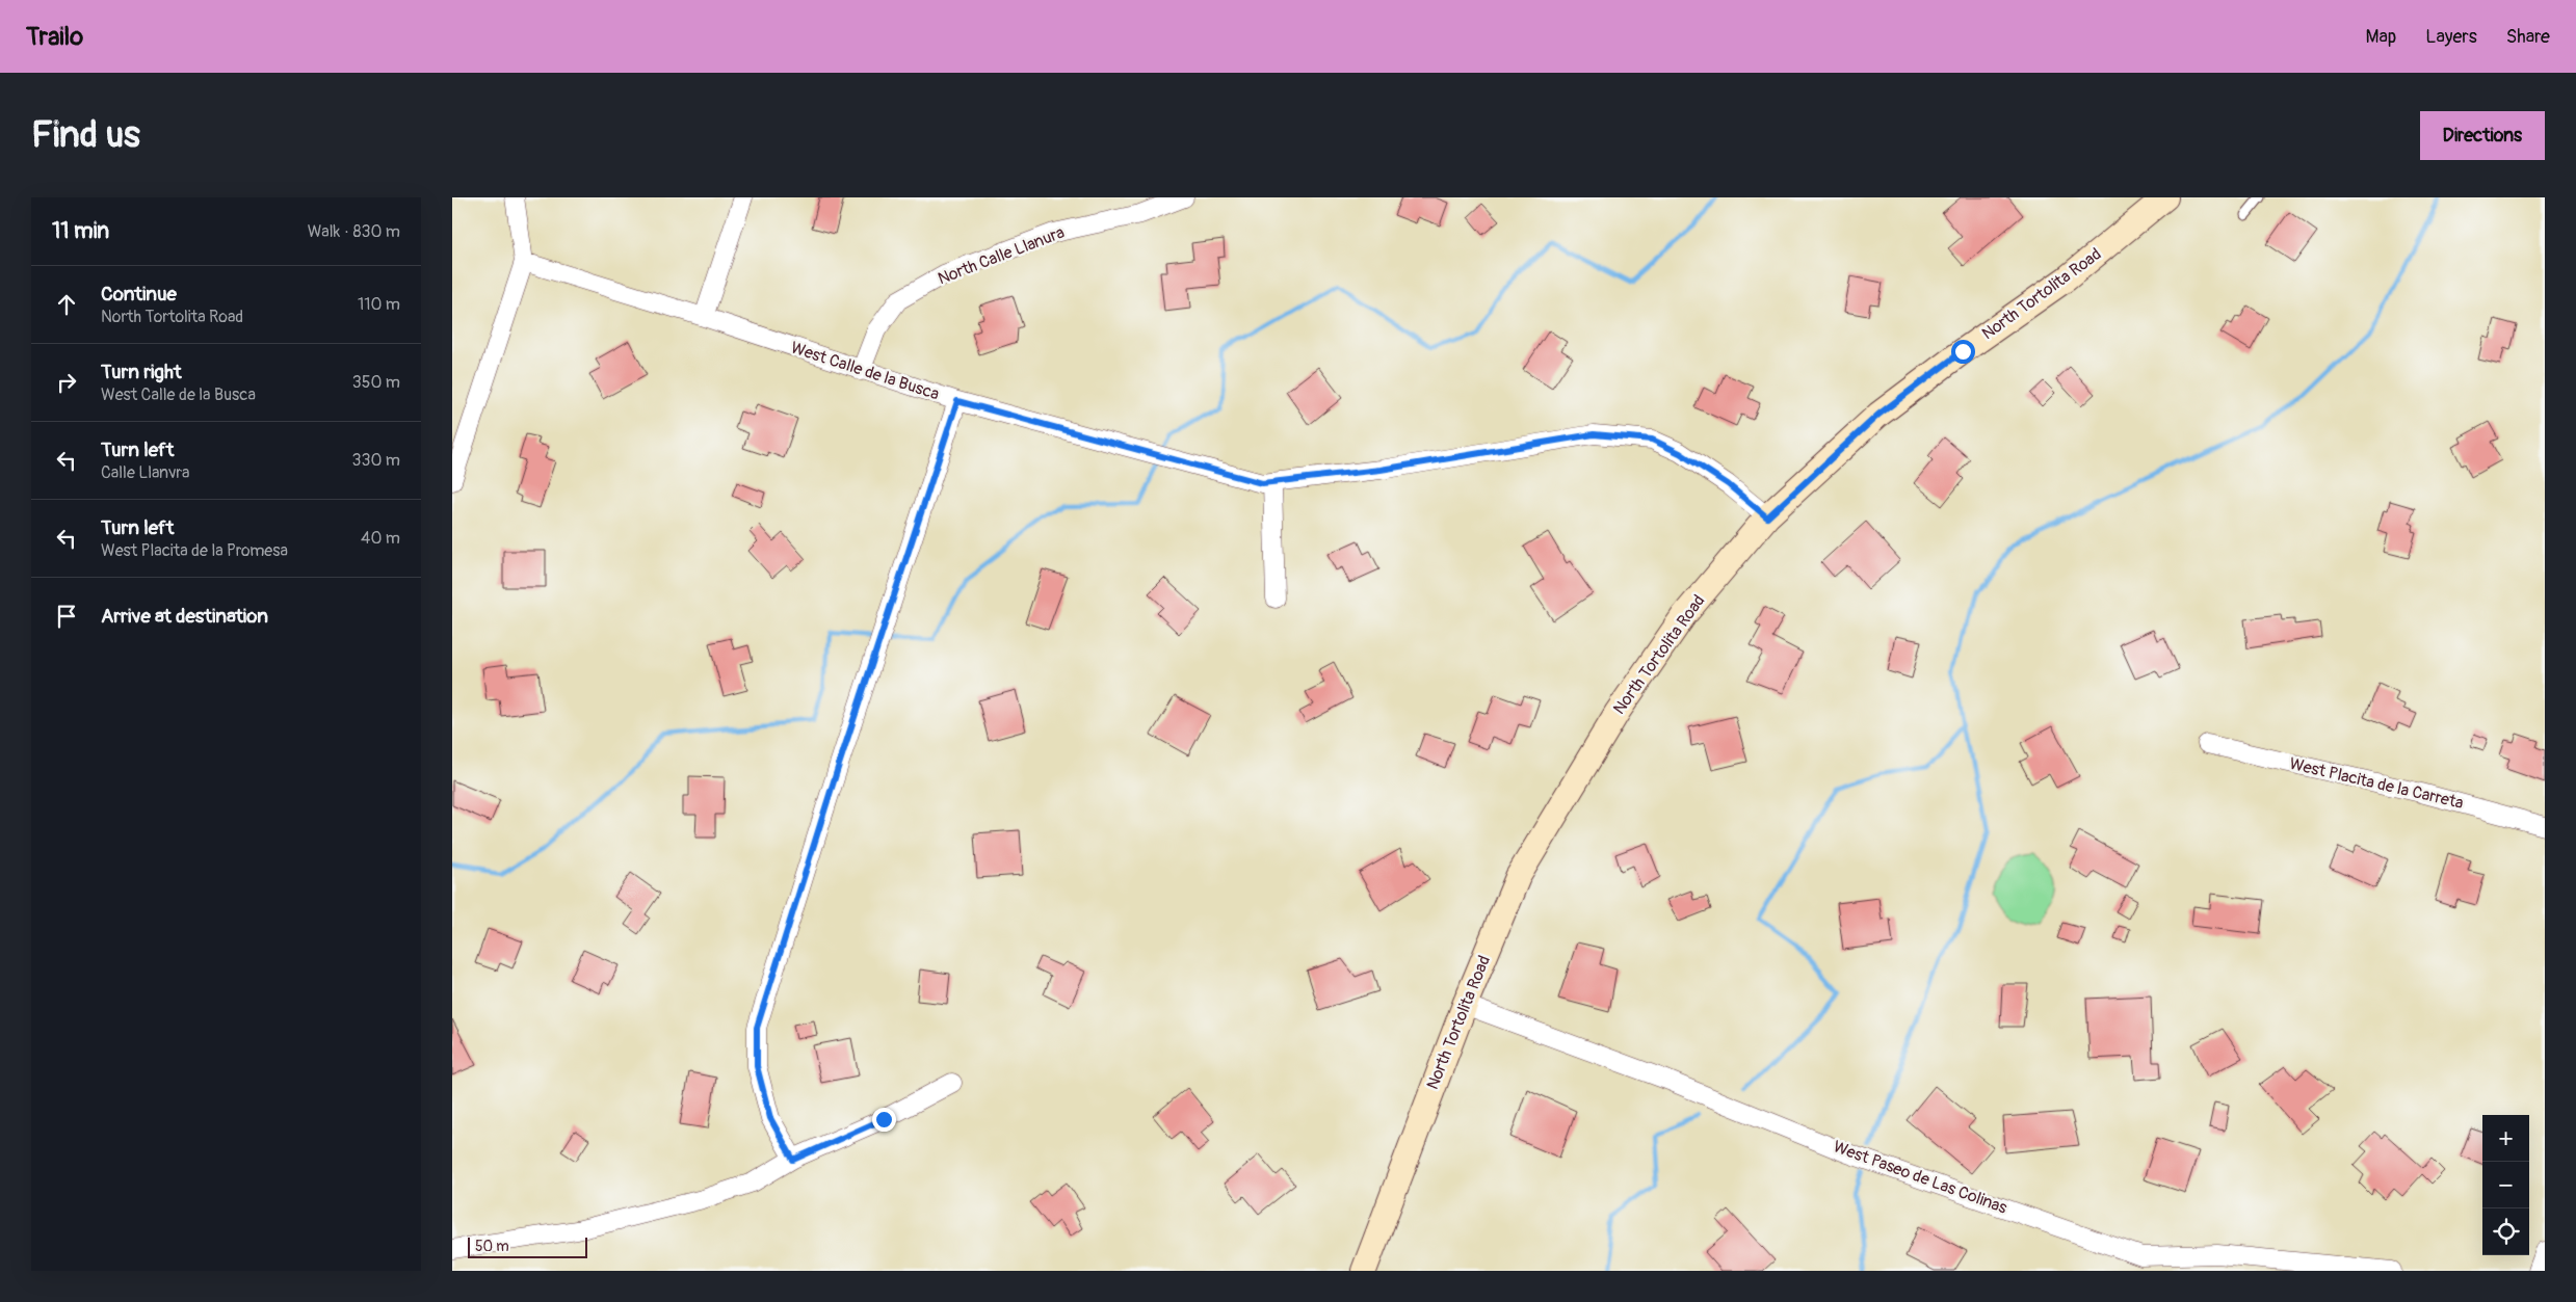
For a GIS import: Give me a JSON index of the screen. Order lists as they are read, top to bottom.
{
  "streets": {
    "street": [
      "North Calle Llanura",
      "North Tortolita Road",
      "West Calle de la Busca",
      "West Placita de la Carreta",
      "West Paseo de Las Colinas"
    ]
  },
  "crossings": [
    ["North Calle Llanura", "West Calle de la Busca"],
    ["North Tortolita Road", "West Calle de la Busca"],
    ["North Tortolita Road", "West Paseo de Las Colinas"]
  ],
  "scale_bar": "50 m",
  "page": {
    "header": "Trailo",
    "nav": ["Map", "Layers", "Share"],
    "buttons": "Directions",
    "title": "Find us",
    "heading": ["11 min", "Walk · 830 m"],
    "list": [
      ["Continue", "North Tortolita Road", "110 m"],
      ["Turn right", "West Calle de la Busca", "350 m"],
      ["Turn left", "Calle Llanvra", "330 m"],
      ["Turn left", "West Placita de la Promesa", "40 m"],
      "Arrive at destination"
    ],
    "map_buttons": ["+", "−"],
    "scale": "50 m"
  }
}
